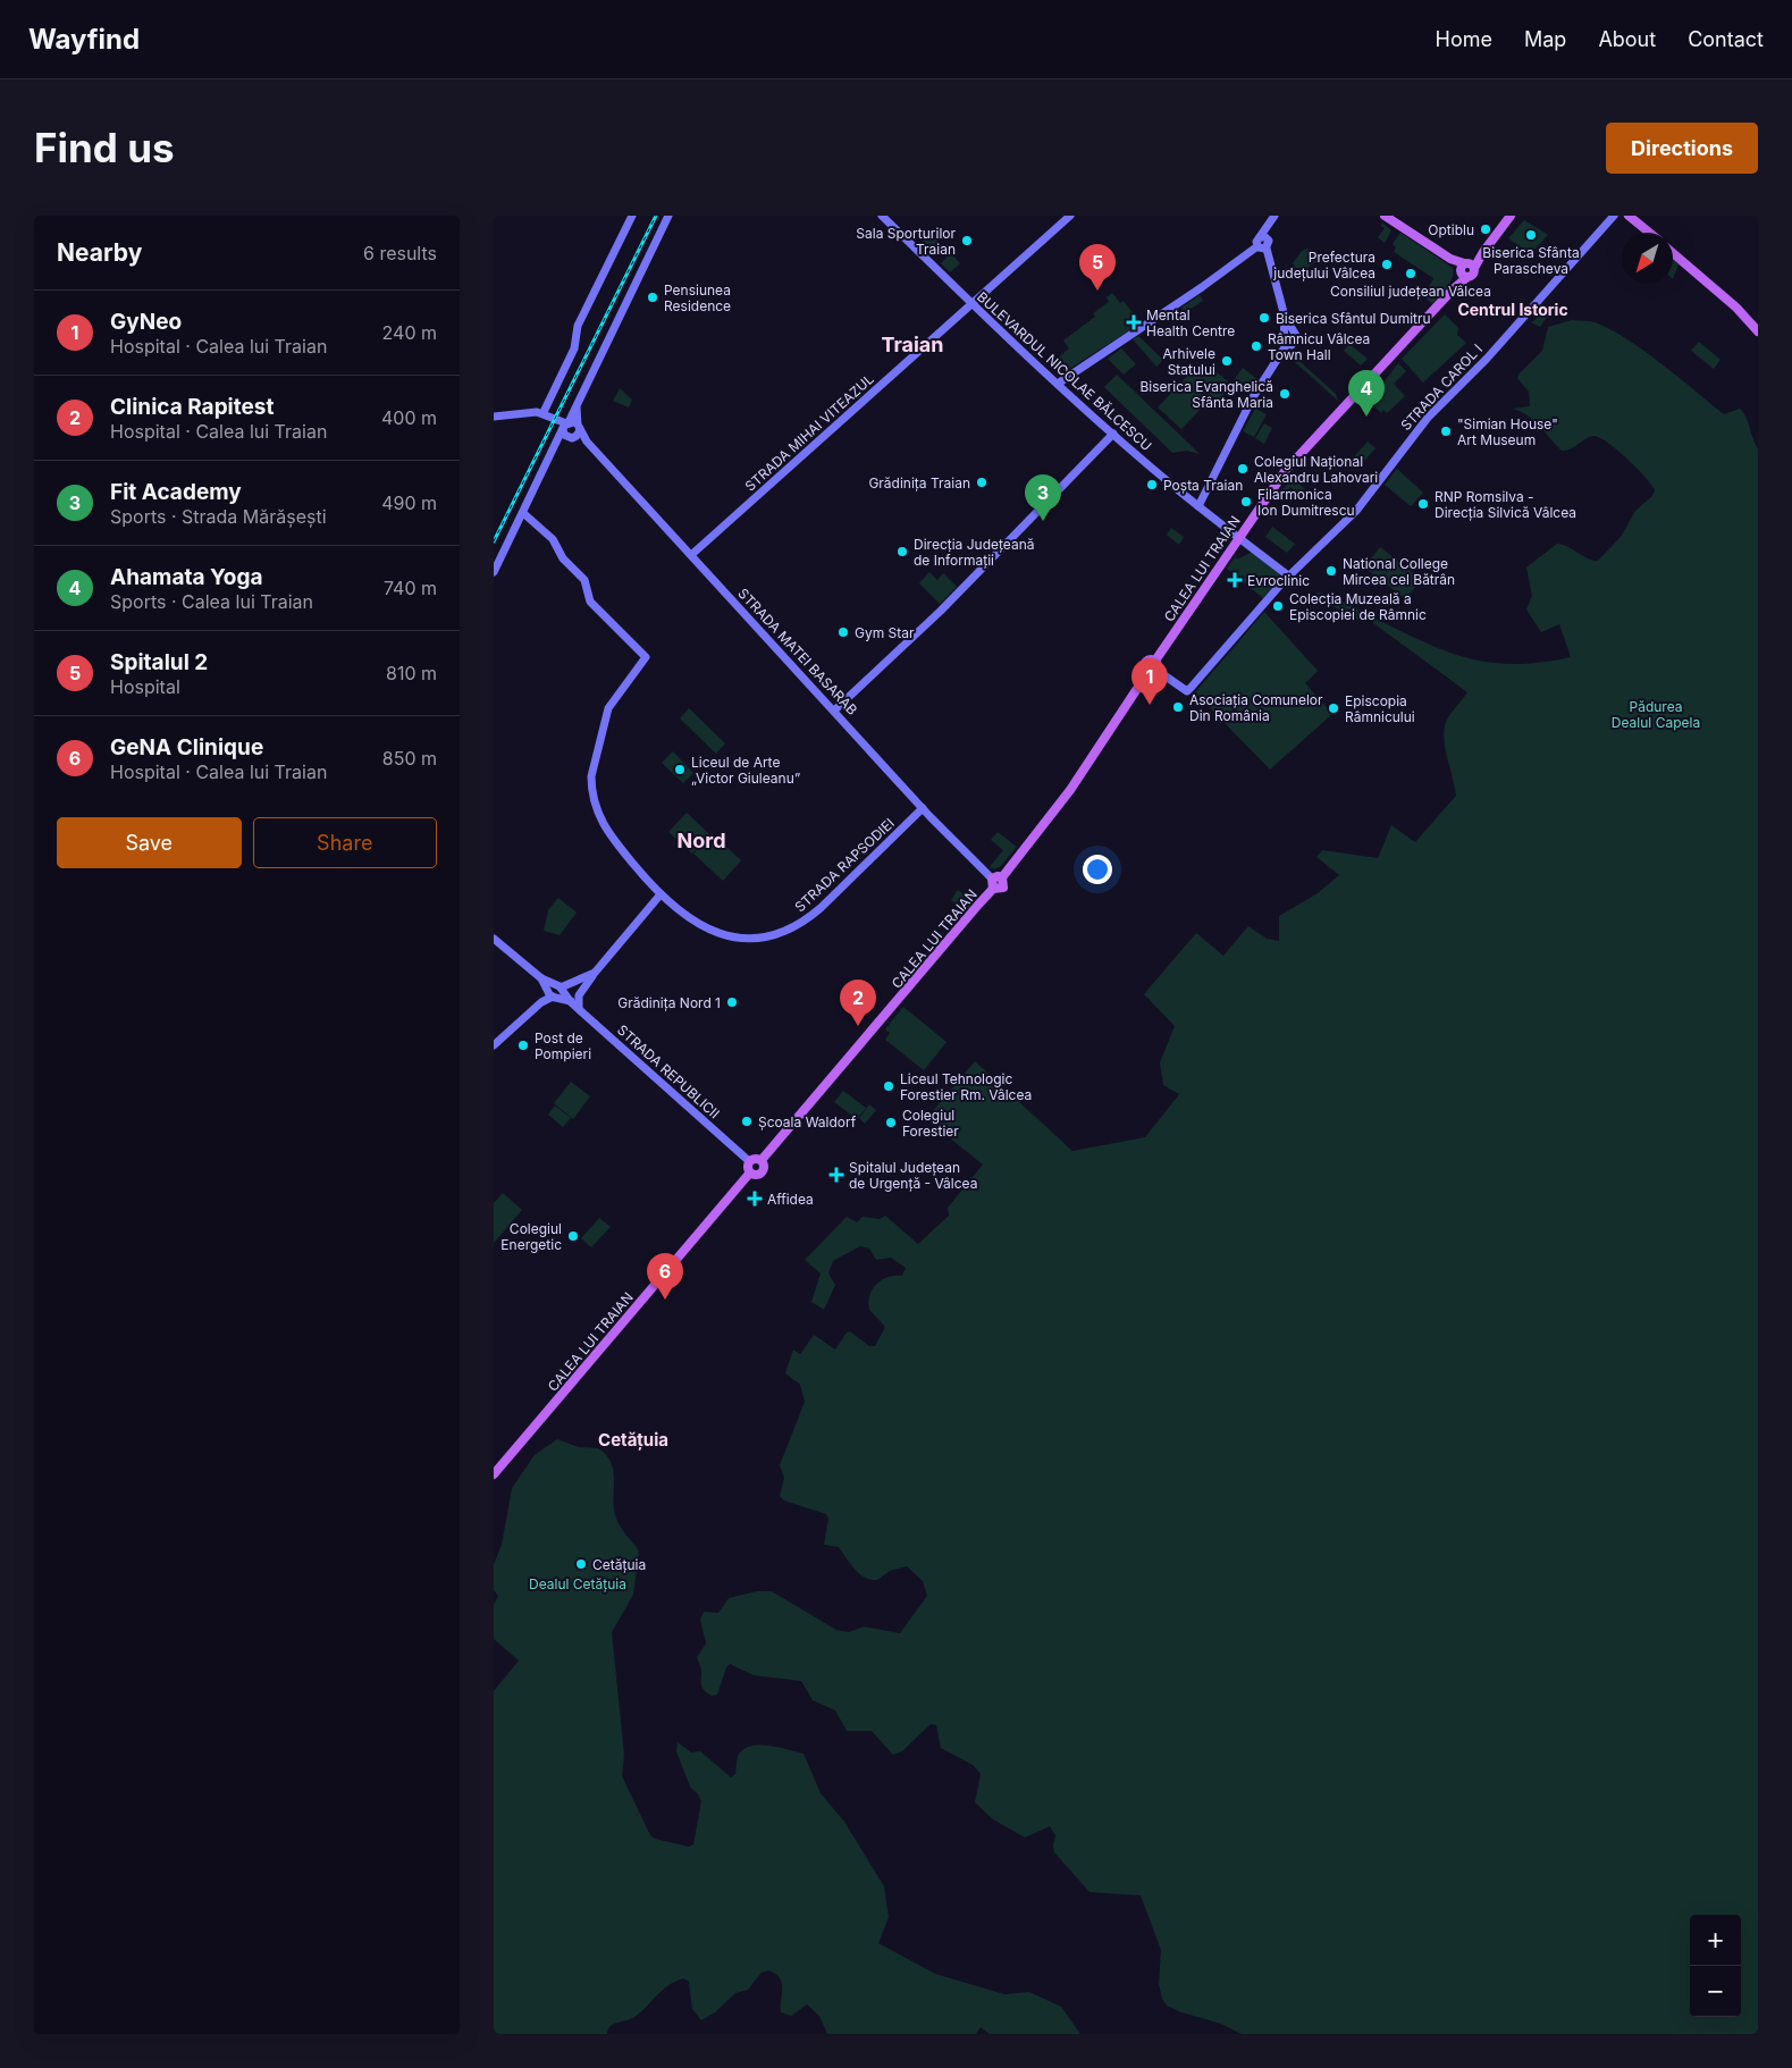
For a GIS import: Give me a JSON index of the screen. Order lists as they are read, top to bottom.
{
  "streets": {
    "main road": ["CALEA LUI TRAIAN"],
    "street": [
      "BULEVARDUL NICOLAE BĂLCESCU",
      "STRADA CAROL I",
      "STRADA MIHAI VITEAZUL",
      "STRADA MATEI BASARAB",
      "STRADA RAPSODIEI",
      "STRADA REPUBLICII"
    ]
  },
  "crossings": [
    ["BULEVARDUL NICOLAE BĂLCESCU", "STRADA CAROL I"],
    ["BULEVARDUL NICOLAE BĂLCESCU", "STRADA MIHAI VITEAZUL"],
    ["BULEVARDUL NICOLAE BĂLCESCU", "CALEA LUI TRAIAN"],
    ["STRADA MIHAI VITEAZUL", "STRADA MATEI BASARAB"],
    ["CALEA LUI TRAIAN", "STRADA MATEI BASARAB"],
    ["CALEA LUI TRAIAN", "STRADA REPUBLICII"],
    ["STRADA MATEI BASARAB", "STRADA RAPSODIEI"]
  ],
  "districts": [
    "Centrul Istoric",
    "Traian",
    "Nord",
    "Cetățuia"
  ],
  "parks": ["Pădurea Dealul Capela", "Dealul Cetățuia"],
  "places": {
    "other": [
      "Optiblu",
      "Biserica Sfânta Parascheva",
      "Sala Sporturilor Traian",
      "Prefectura județului Vâlcea",
      "Consiliul județean Vâlcea",
      "Pensiunea Residence",
      "Biserica Sfântul Dumitru",
      "Râmnicu Vâlcea Town Hall",
      "Arhivele Statului",
      "Biserica Evanghelică Sfânta Maria",
      "\"Simian House\" Art Museum",
      "Colegiul Național Alexandru Lahovari",
      "Grădinița Traian",
      "Poșta Traian",
      "Filarmonica Ion Dumitrescu",
      "RNP Romsilva - Direcția Silvică Vâlcea",
      "Direcția Județeană de Informații",
      "National College Mircea cel Bătrân",
      "Colecția Muzeală a Episcopiei de Râmnic",
      "Gym Star",
      "Asociația Comunelor Din România",
      "Episcopia Râmnicului",
      "Liceul de Arte „Victor Giuleanu”",
      "Grădinița Nord 1",
      "Post de Pompieri",
      "Liceul Tehnologic Forestier Rm. Vâlcea",
      "Școala Waldorf",
      "Colegiul Forestier",
      "Colegiul Energetic",
      "Cetățuia"
    ],
    "health": [
      "Mental Health Centre",
      "Evroclinic",
      "Spitalul Județean de Urgență - Vâlcea",
      "Affidea"
    ]
  },
  "north": "bottom left",
  "page": {
    "header": "Wayfind",
    "nav": [
      "Home",
      "Map",
      "About",
      "Contact"
    ],
    "buttons": [
      "Directions",
      ["Save", "Share"]
    ],
    "title": "Find us",
    "heading": ["Nearby", "6 results"],
    "pins": [
      "5",
      "4",
      "3",
      "1",
      "2",
      "6"
    ],
    "list": [
      {
        "mark": "1",
        "name": "GyNeo",
        "note": "Hospital · Calea lui Traian",
        "value": "240 m"
      },
      {
        "mark": "2",
        "name": "Clinica Rapitest",
        "note": "Hospital · Calea lui Traian",
        "value": "400 m"
      },
      {
        "mark": "3",
        "name": "Fit Academy",
        "note": "Sports · Strada Mărășești",
        "value": "490 m"
      },
      {
        "mark": "4",
        "name": "Ahamata Yoga",
        "note": "Sports · Calea lui Traian",
        "value": "740 m"
      },
      {
        "mark": "5",
        "name": "Spitalul 2",
        "note": "Hospital",
        "value": "810 m"
      },
      {
        "mark": "6",
        "name": "GeNA Clinique",
        "note": "Hospital · Calea lui Traian",
        "value": "850 m"
      }
    ],
    "map_buttons": ["+", "−"]
  }
}
